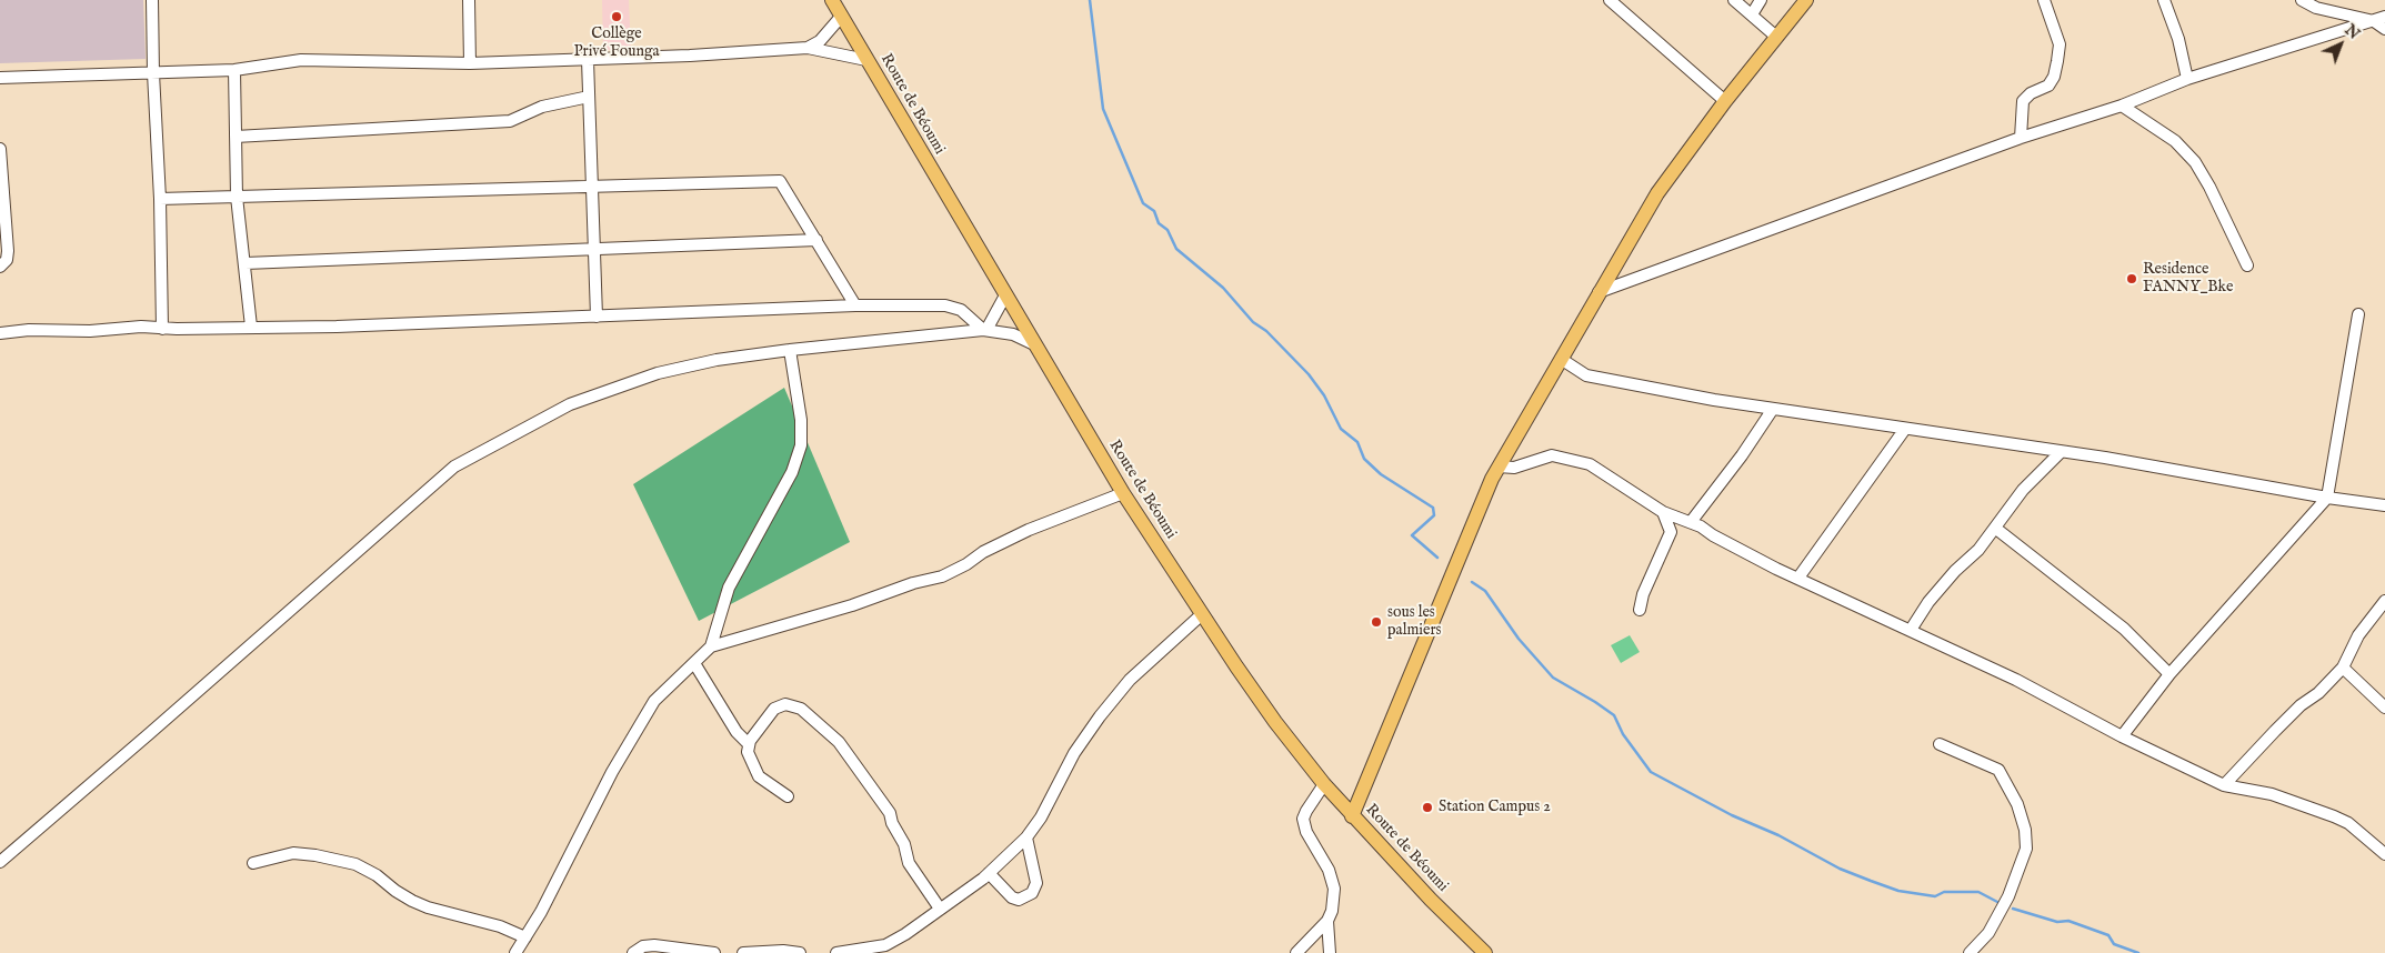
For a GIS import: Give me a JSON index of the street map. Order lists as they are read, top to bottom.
{
  "streets": {
    "main road": ["Route de Béoumi"]
  },
  "places": [
    "Collège Privé Founga",
    "Residence FANNY_Bke",
    "sous les palmiers",
    "Station Campus 2"
  ],
  "north": "top right"
}
